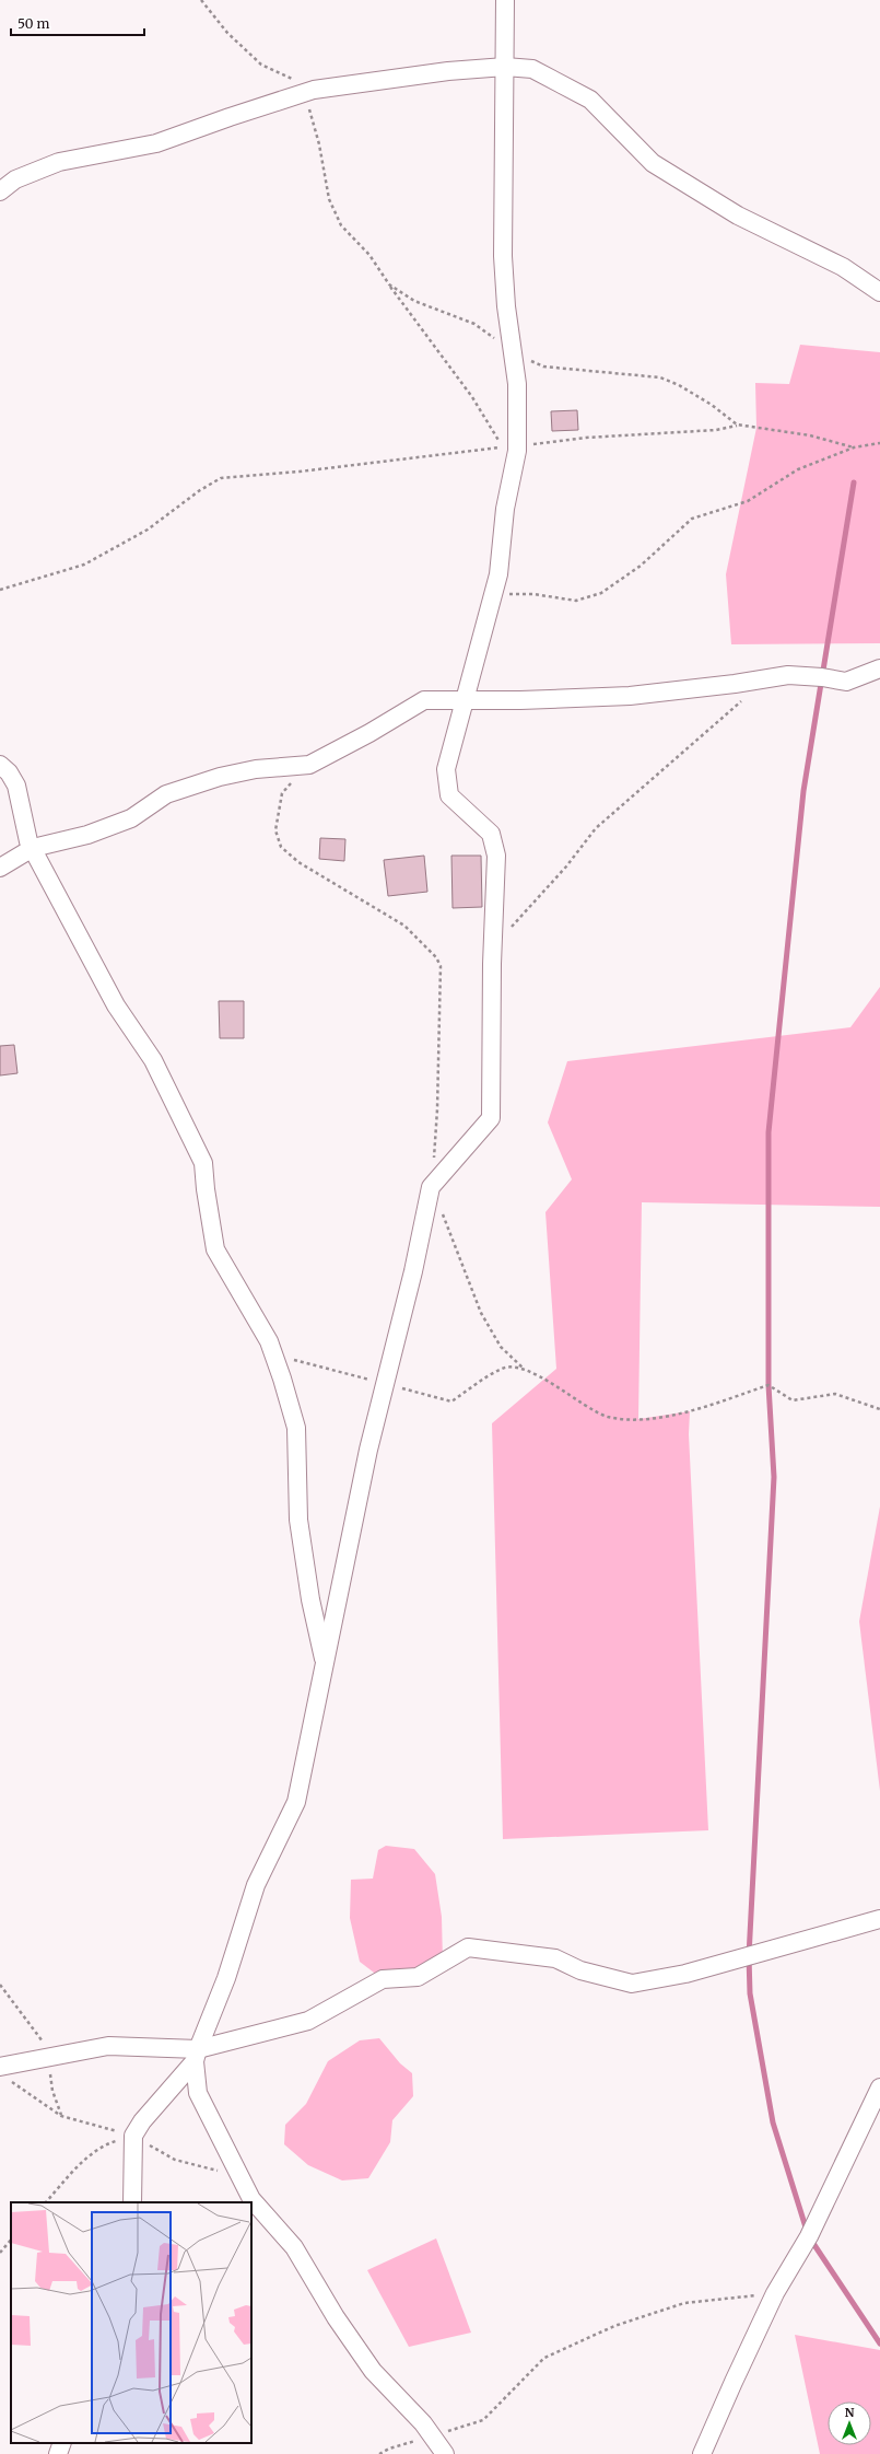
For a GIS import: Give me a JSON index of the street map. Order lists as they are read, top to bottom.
{
  "scale_bar": "50 m",
  "north": "top"
}
